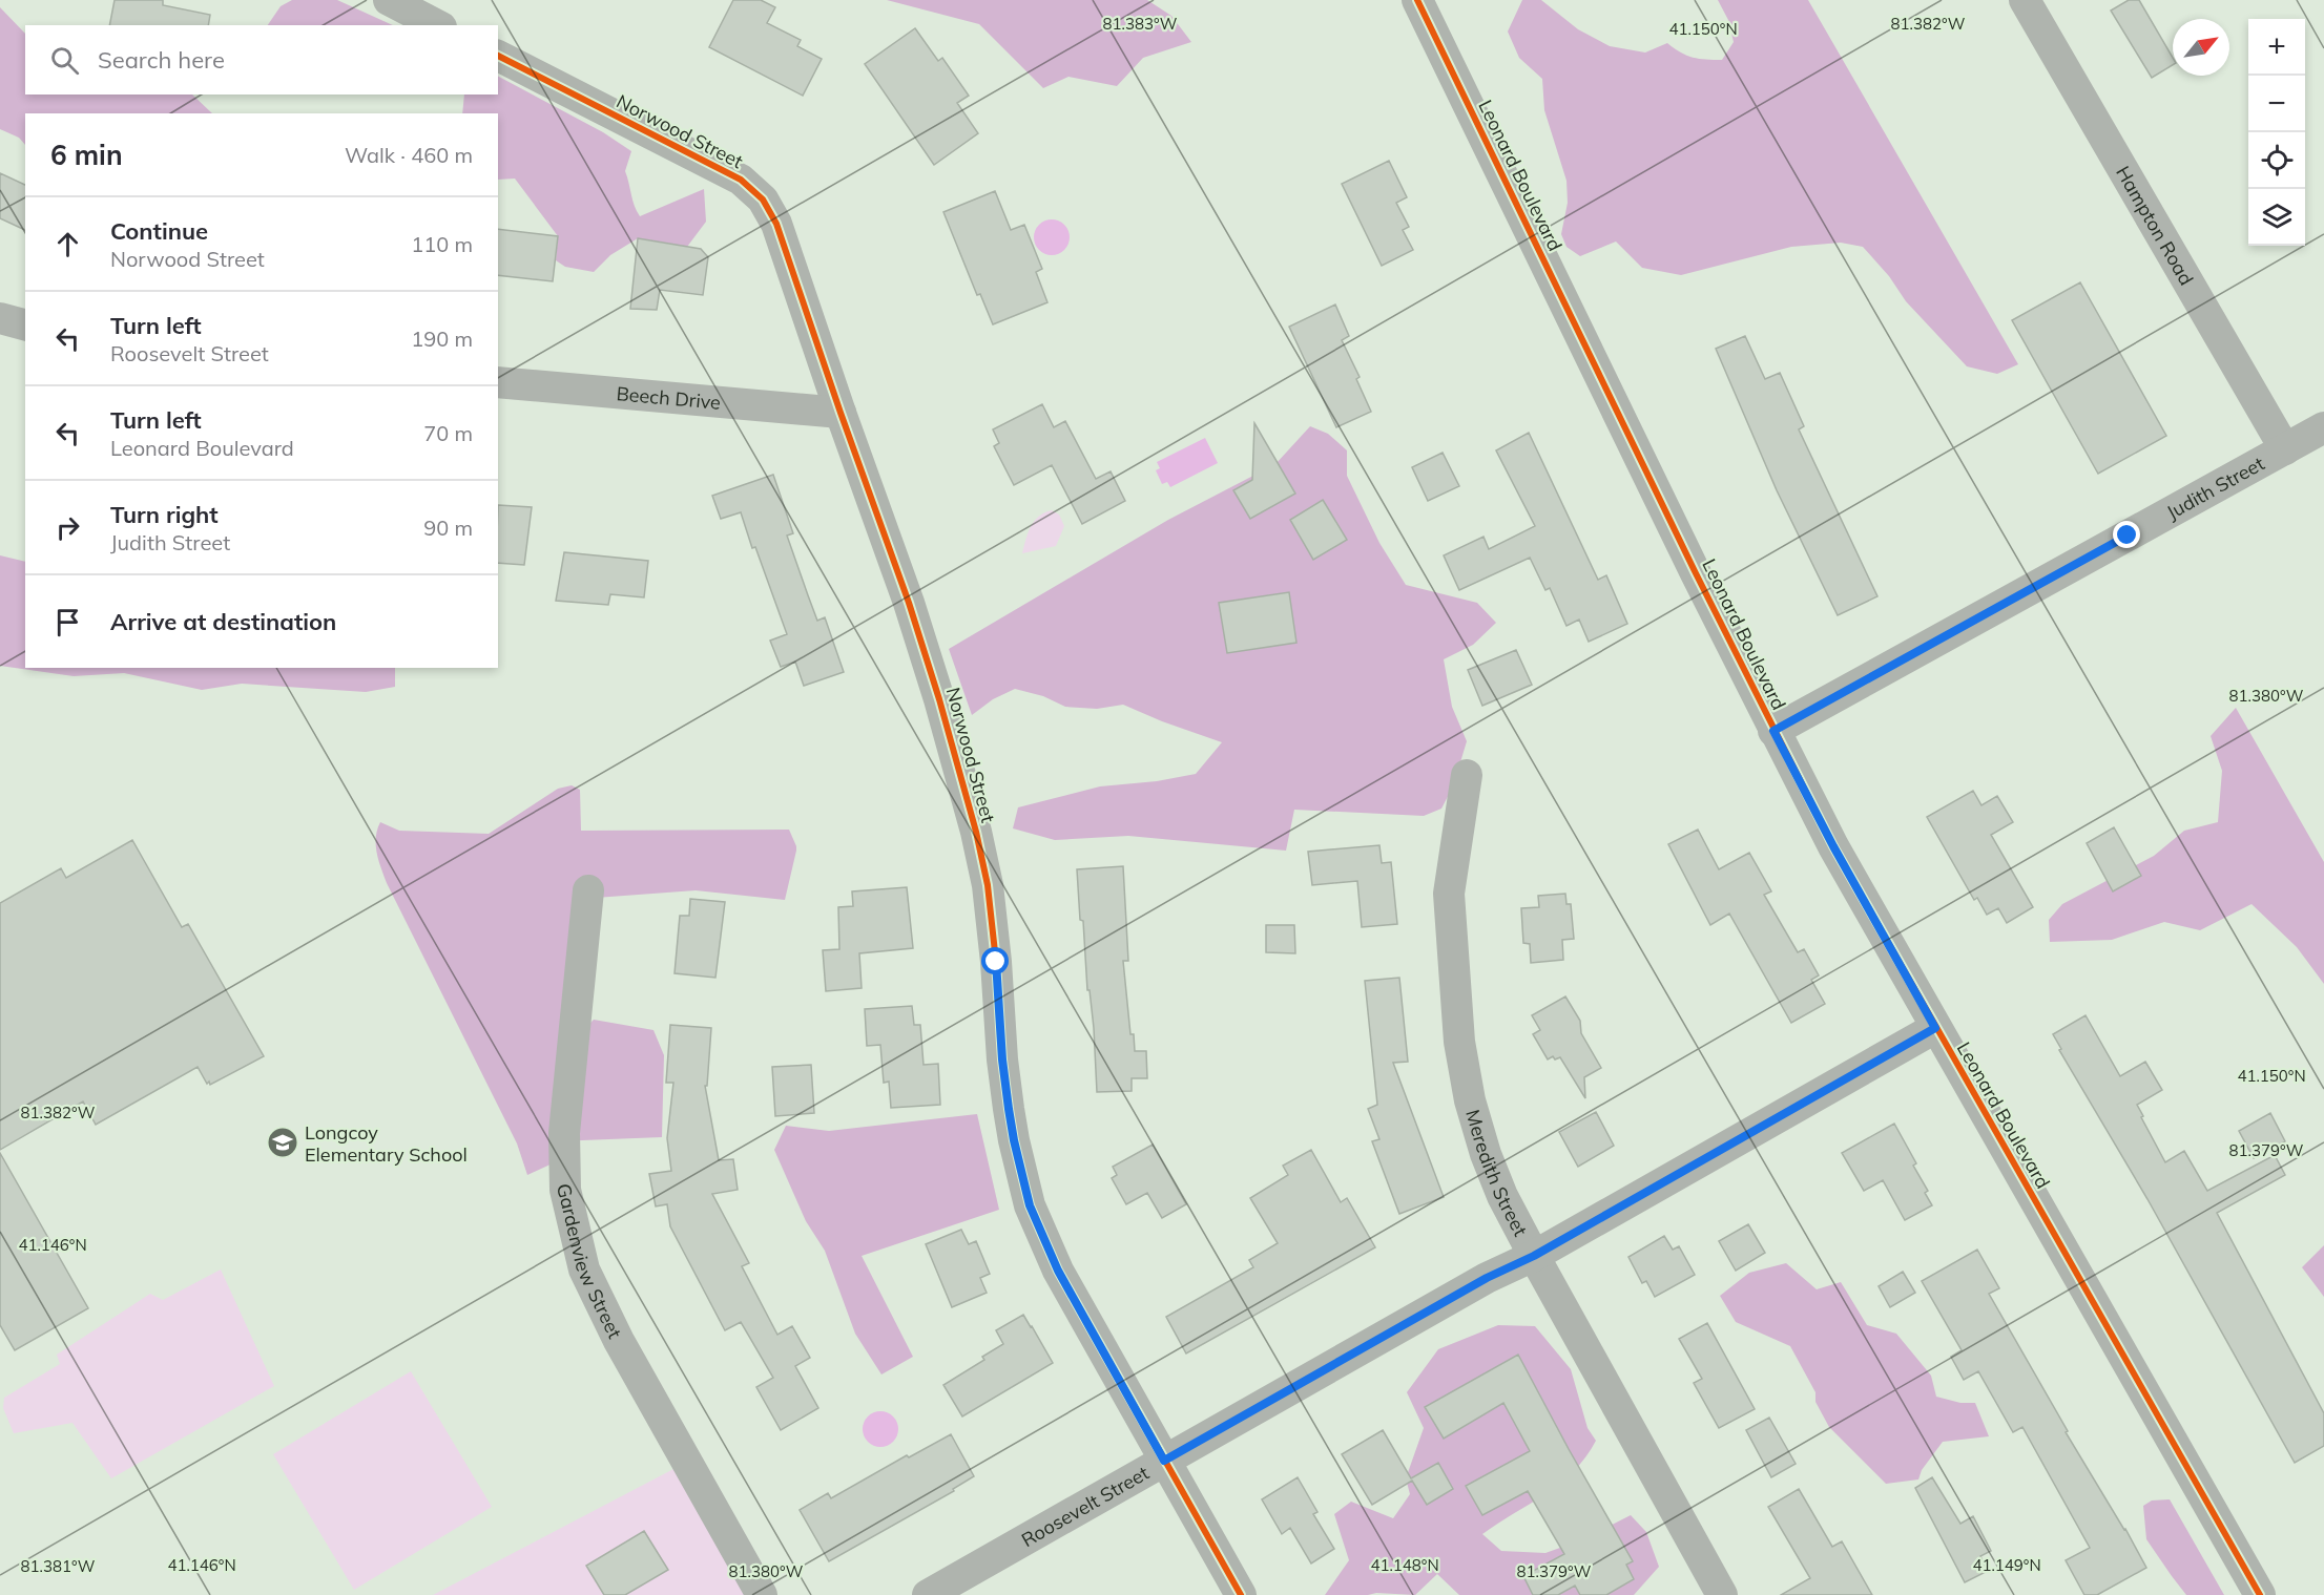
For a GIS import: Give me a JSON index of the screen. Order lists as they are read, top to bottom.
{
  "streets": {
    "street": [
      "Norwood Street",
      "Leonard Boulevard",
      "Hampton Road",
      "Beech Drive",
      "Judith Street",
      "Meredith Street",
      "Gardenview Street",
      "Roosevelt Street"
    ]
  },
  "crossings": [
    ["Norwood Street", "Beech Drive"],
    ["Norwood Street", "Roosevelt Street"],
    ["Leonard Boulevard", "Judith Street"],
    ["Leonard Boulevard", "Roosevelt Street"],
    ["Hampton Road", "Judith Street"],
    ["Meredith Street", "Roosevelt Street"]
  ],
  "places": {
    "school or university": ["Longcoy Elementary School"]
  },
  "north": "top right",
  "page": {
    "map_buttons": ["+", "−"],
    "search": "Search here",
    "heading": ["6 min", "Walk · 460 m"],
    "list": [
      ["Continue", "Norwood Street", "110 m"],
      ["Turn left", "Roosevelt Street", "190 m"],
      ["Turn left", "Leonard Boulevard", "70 m"],
      ["Turn right", "Judith Street", "90 m"],
      "Arrive at destination"
    ]
  },
  "coordinates": [
    "81.383°W",
    "81.382°W",
    "41.150°N",
    "81.380°W",
    "81.379°W",
    "41.146°N",
    "41.148°N",
    "41.149°N",
    "81.381°W"
  ]
}
